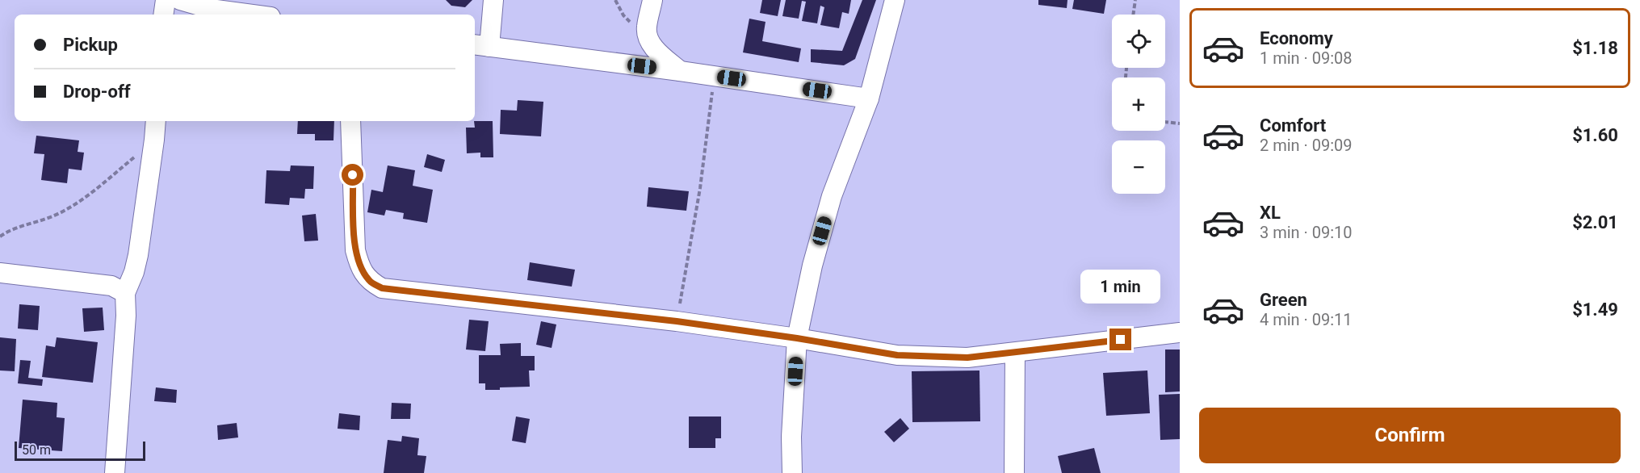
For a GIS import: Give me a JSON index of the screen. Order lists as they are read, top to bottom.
{
  "scale_bar": "50 m",
  "page": {
    "list": [
      {
        "name": "Economy",
        "note": "1 min · 09:08",
        "value": "$1.18"
      },
      {
        "name": "Comfort",
        "note": "2 min · 09:09",
        "value": "$1.60"
      },
      {
        "name": "XL",
        "note": "3 min · 09:10",
        "value": "$2.01"
      },
      {
        "name": "Green",
        "note": "4 min · 09:11",
        "value": "$1.49"
      }
    ],
    "map_buttons": ["+", "−"],
    "banner": ["Pickup", "Drop-off"],
    "bubble": "1 min",
    "buttons": "Confirm",
    "scale": "50 m"
  }
}
